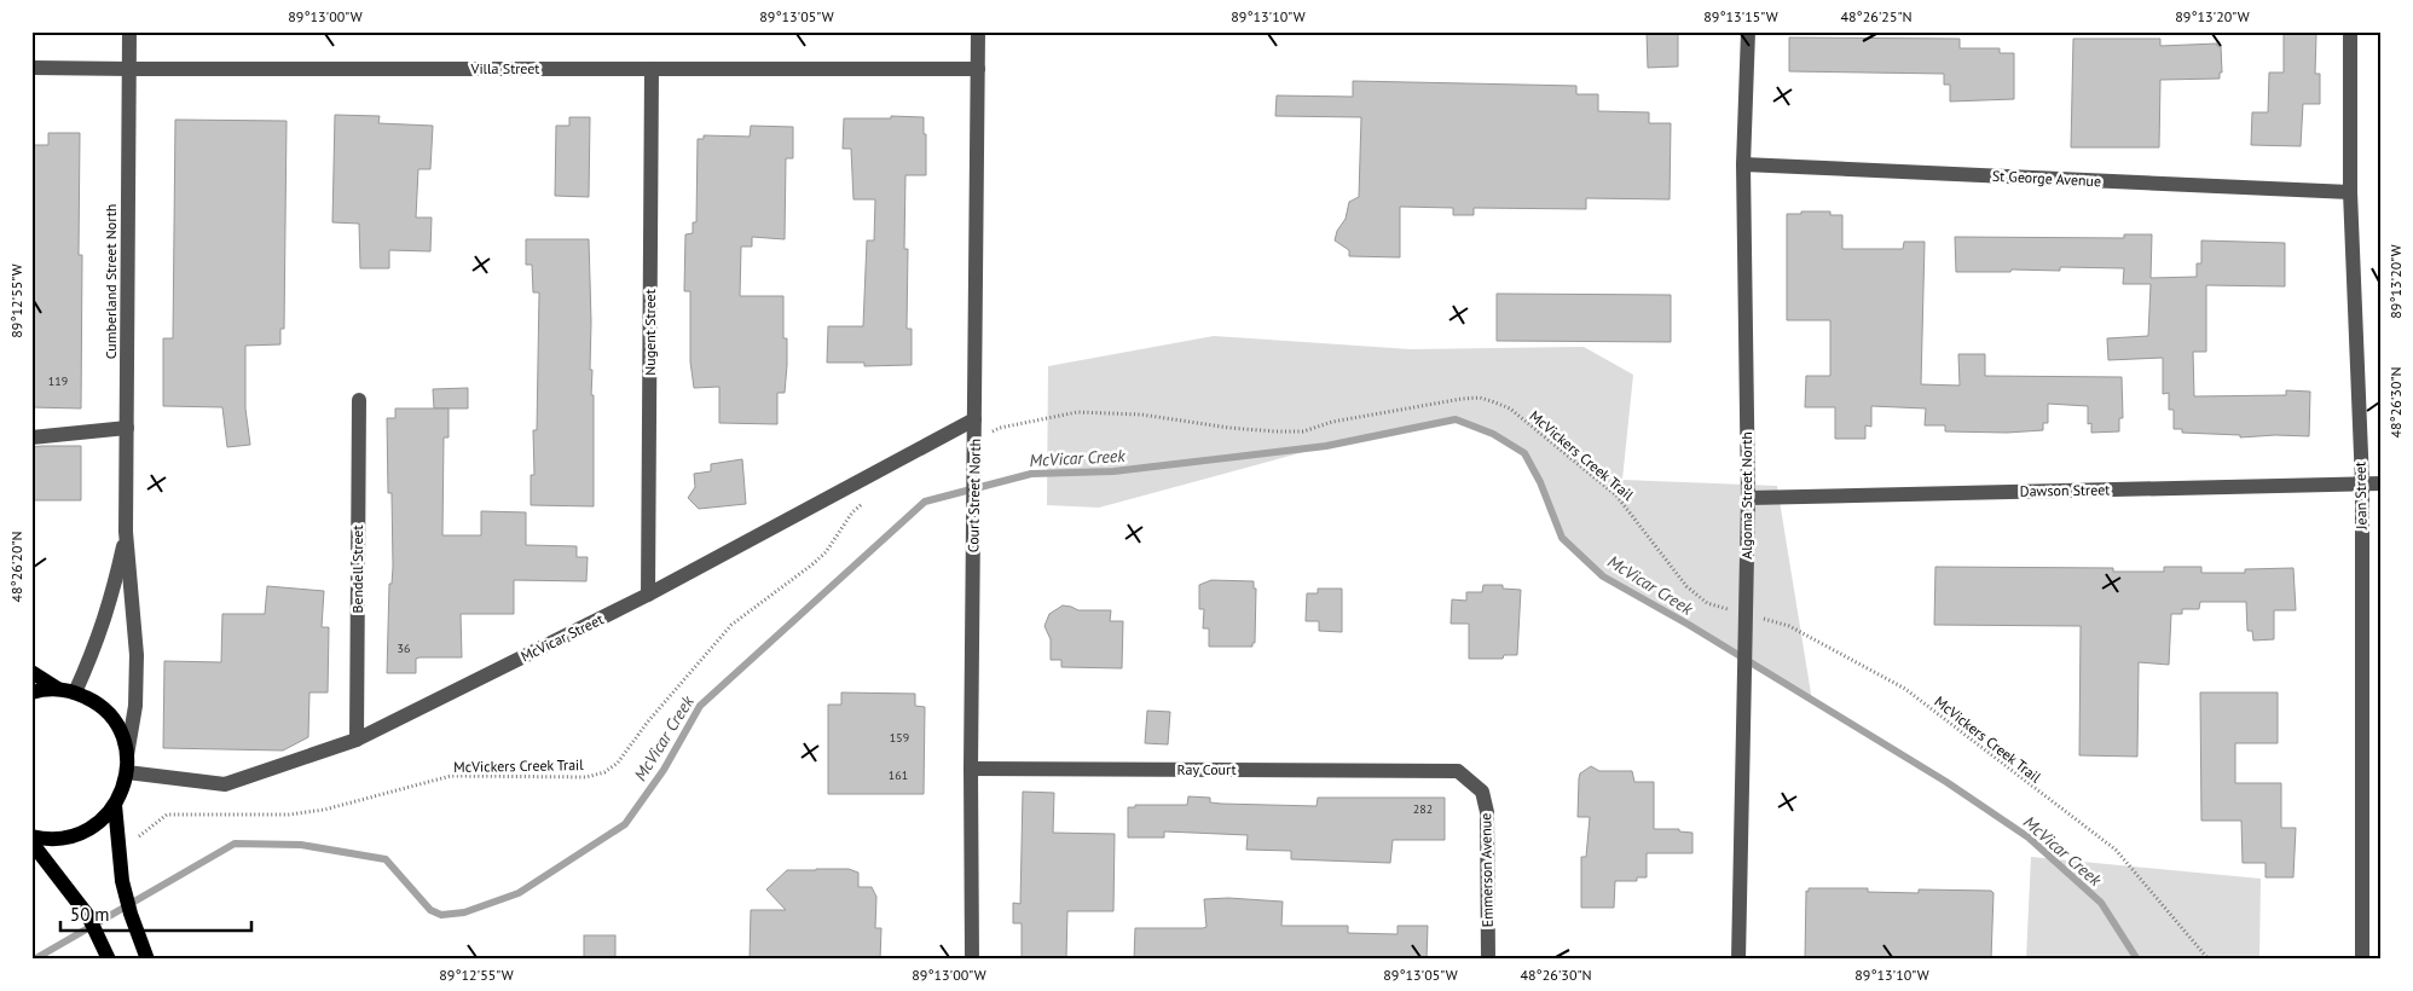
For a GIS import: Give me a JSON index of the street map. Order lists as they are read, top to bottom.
{
  "streets": {
    "street": [
      "Villa Street",
      "St George Avenue",
      "Cumberland Street North",
      "Nugent Street",
      "Dawson Street",
      "Court Street North",
      "Algoma Street North",
      "Jean Street",
      "Bendell Street",
      "McVicar Street",
      "Ray Court",
      "Emmerson Avenue"
    ],
    "path": ["McVickers Creek Trail"]
  },
  "crossings": [
    ["Villa Street", "Cumberland Street North"],
    ["Villa Street", "Nugent Street"],
    ["Villa Street", "Court Street North"],
    ["St George Avenue", "Algoma Street North"],
    ["St George Avenue", "Jean Street"],
    ["Nugent Street", "McVicar Street"],
    ["Dawson Street", "Algoma Street North"],
    ["Dawson Street", "Jean Street"],
    ["Court Street North", "McVicar Street"],
    ["Court Street North", "Ray Court"],
    ["Bendell Street", "McVicar Street"],
    ["Ray Court", "Emmerson Avenue"]
  ],
  "water": ["McVicar Creek"],
  "house_numbers": [
    "119",
    "36",
    "159",
    "161",
    "282"
  ],
  "scale_bar": "50 m",
  "coordinates": [
    "89°13'00\"W",
    "89°13'05\"W",
    "89°13'10\"W",
    "89°13'15\"W",
    "48°26'25\"N",
    "89°13'20\"W",
    "89°12'55\"W",
    "48°26'30\"N",
    "48°26'20\"N"
  ]
}
